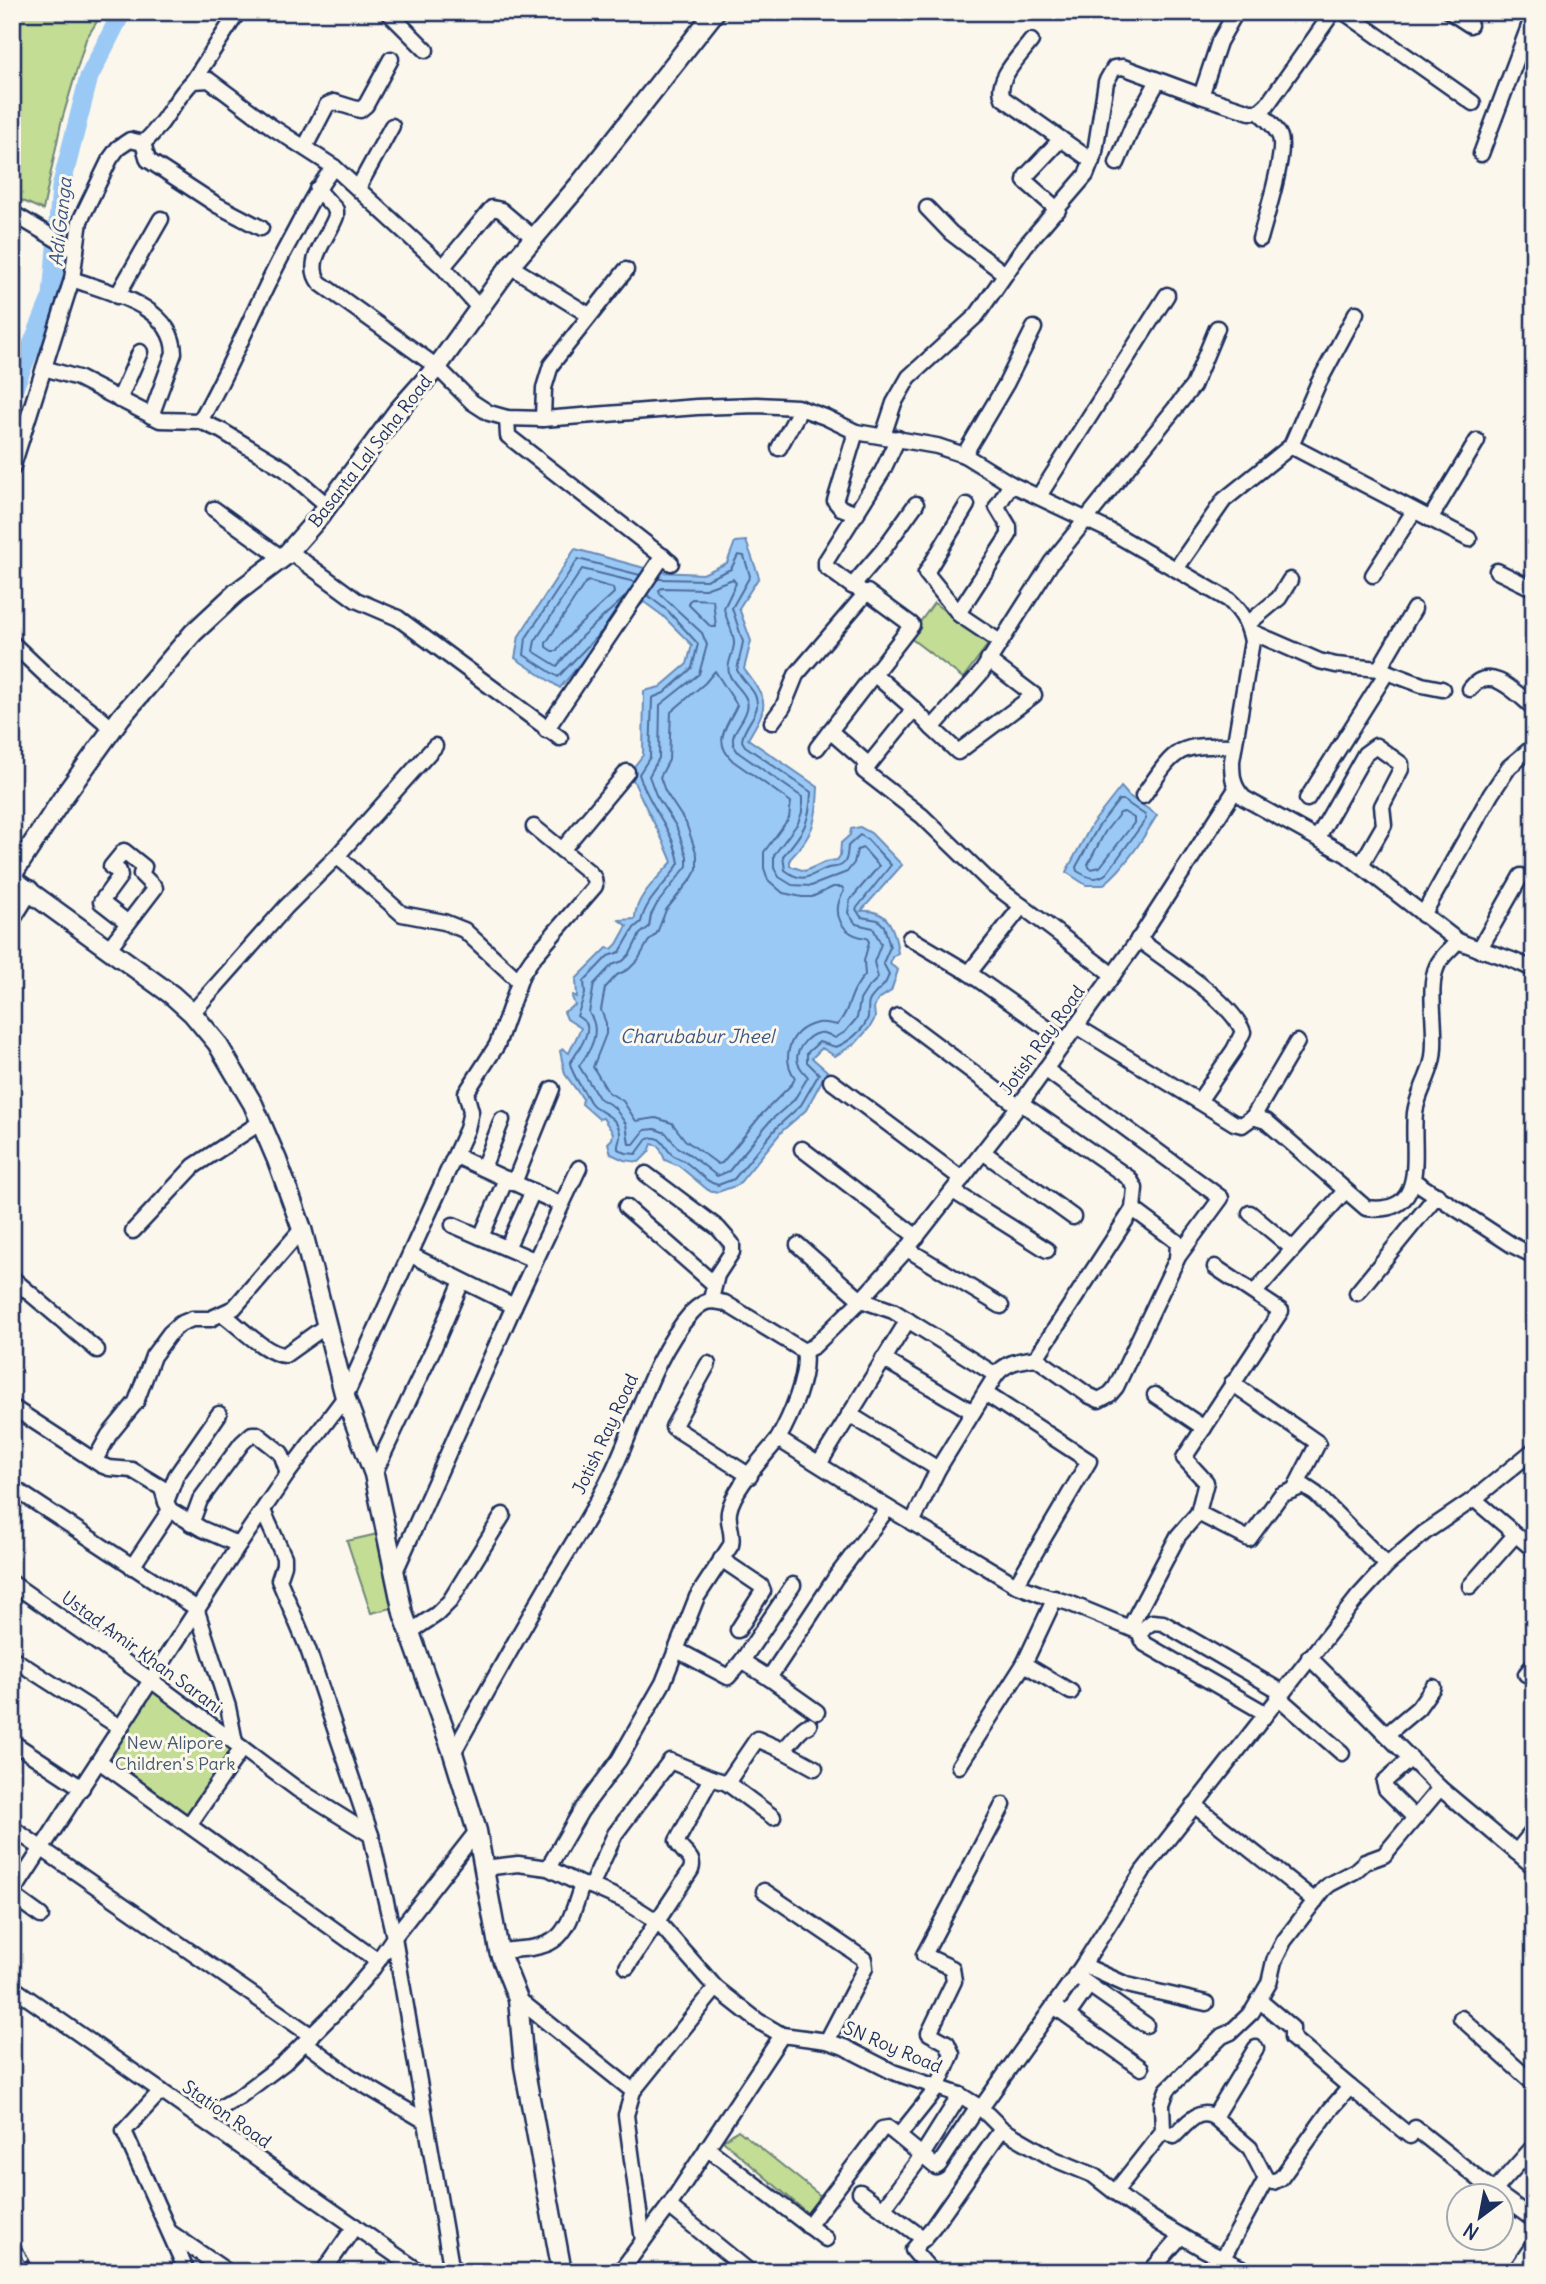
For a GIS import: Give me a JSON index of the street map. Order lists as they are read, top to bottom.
{
  "streets": {
    "main road": ["Basanta Lal Saha Road"],
    "street": [
      "Jotish Ray Road",
      "Ustad Amir Khan Sarani",
      "SN Roy Road",
      "Station Road"
    ]
  },
  "water": ["Adi Ganga", "Charubabur Jheel"],
  "parks": ["New Alipore Children's Park"],
  "north": "bottom left"
}
